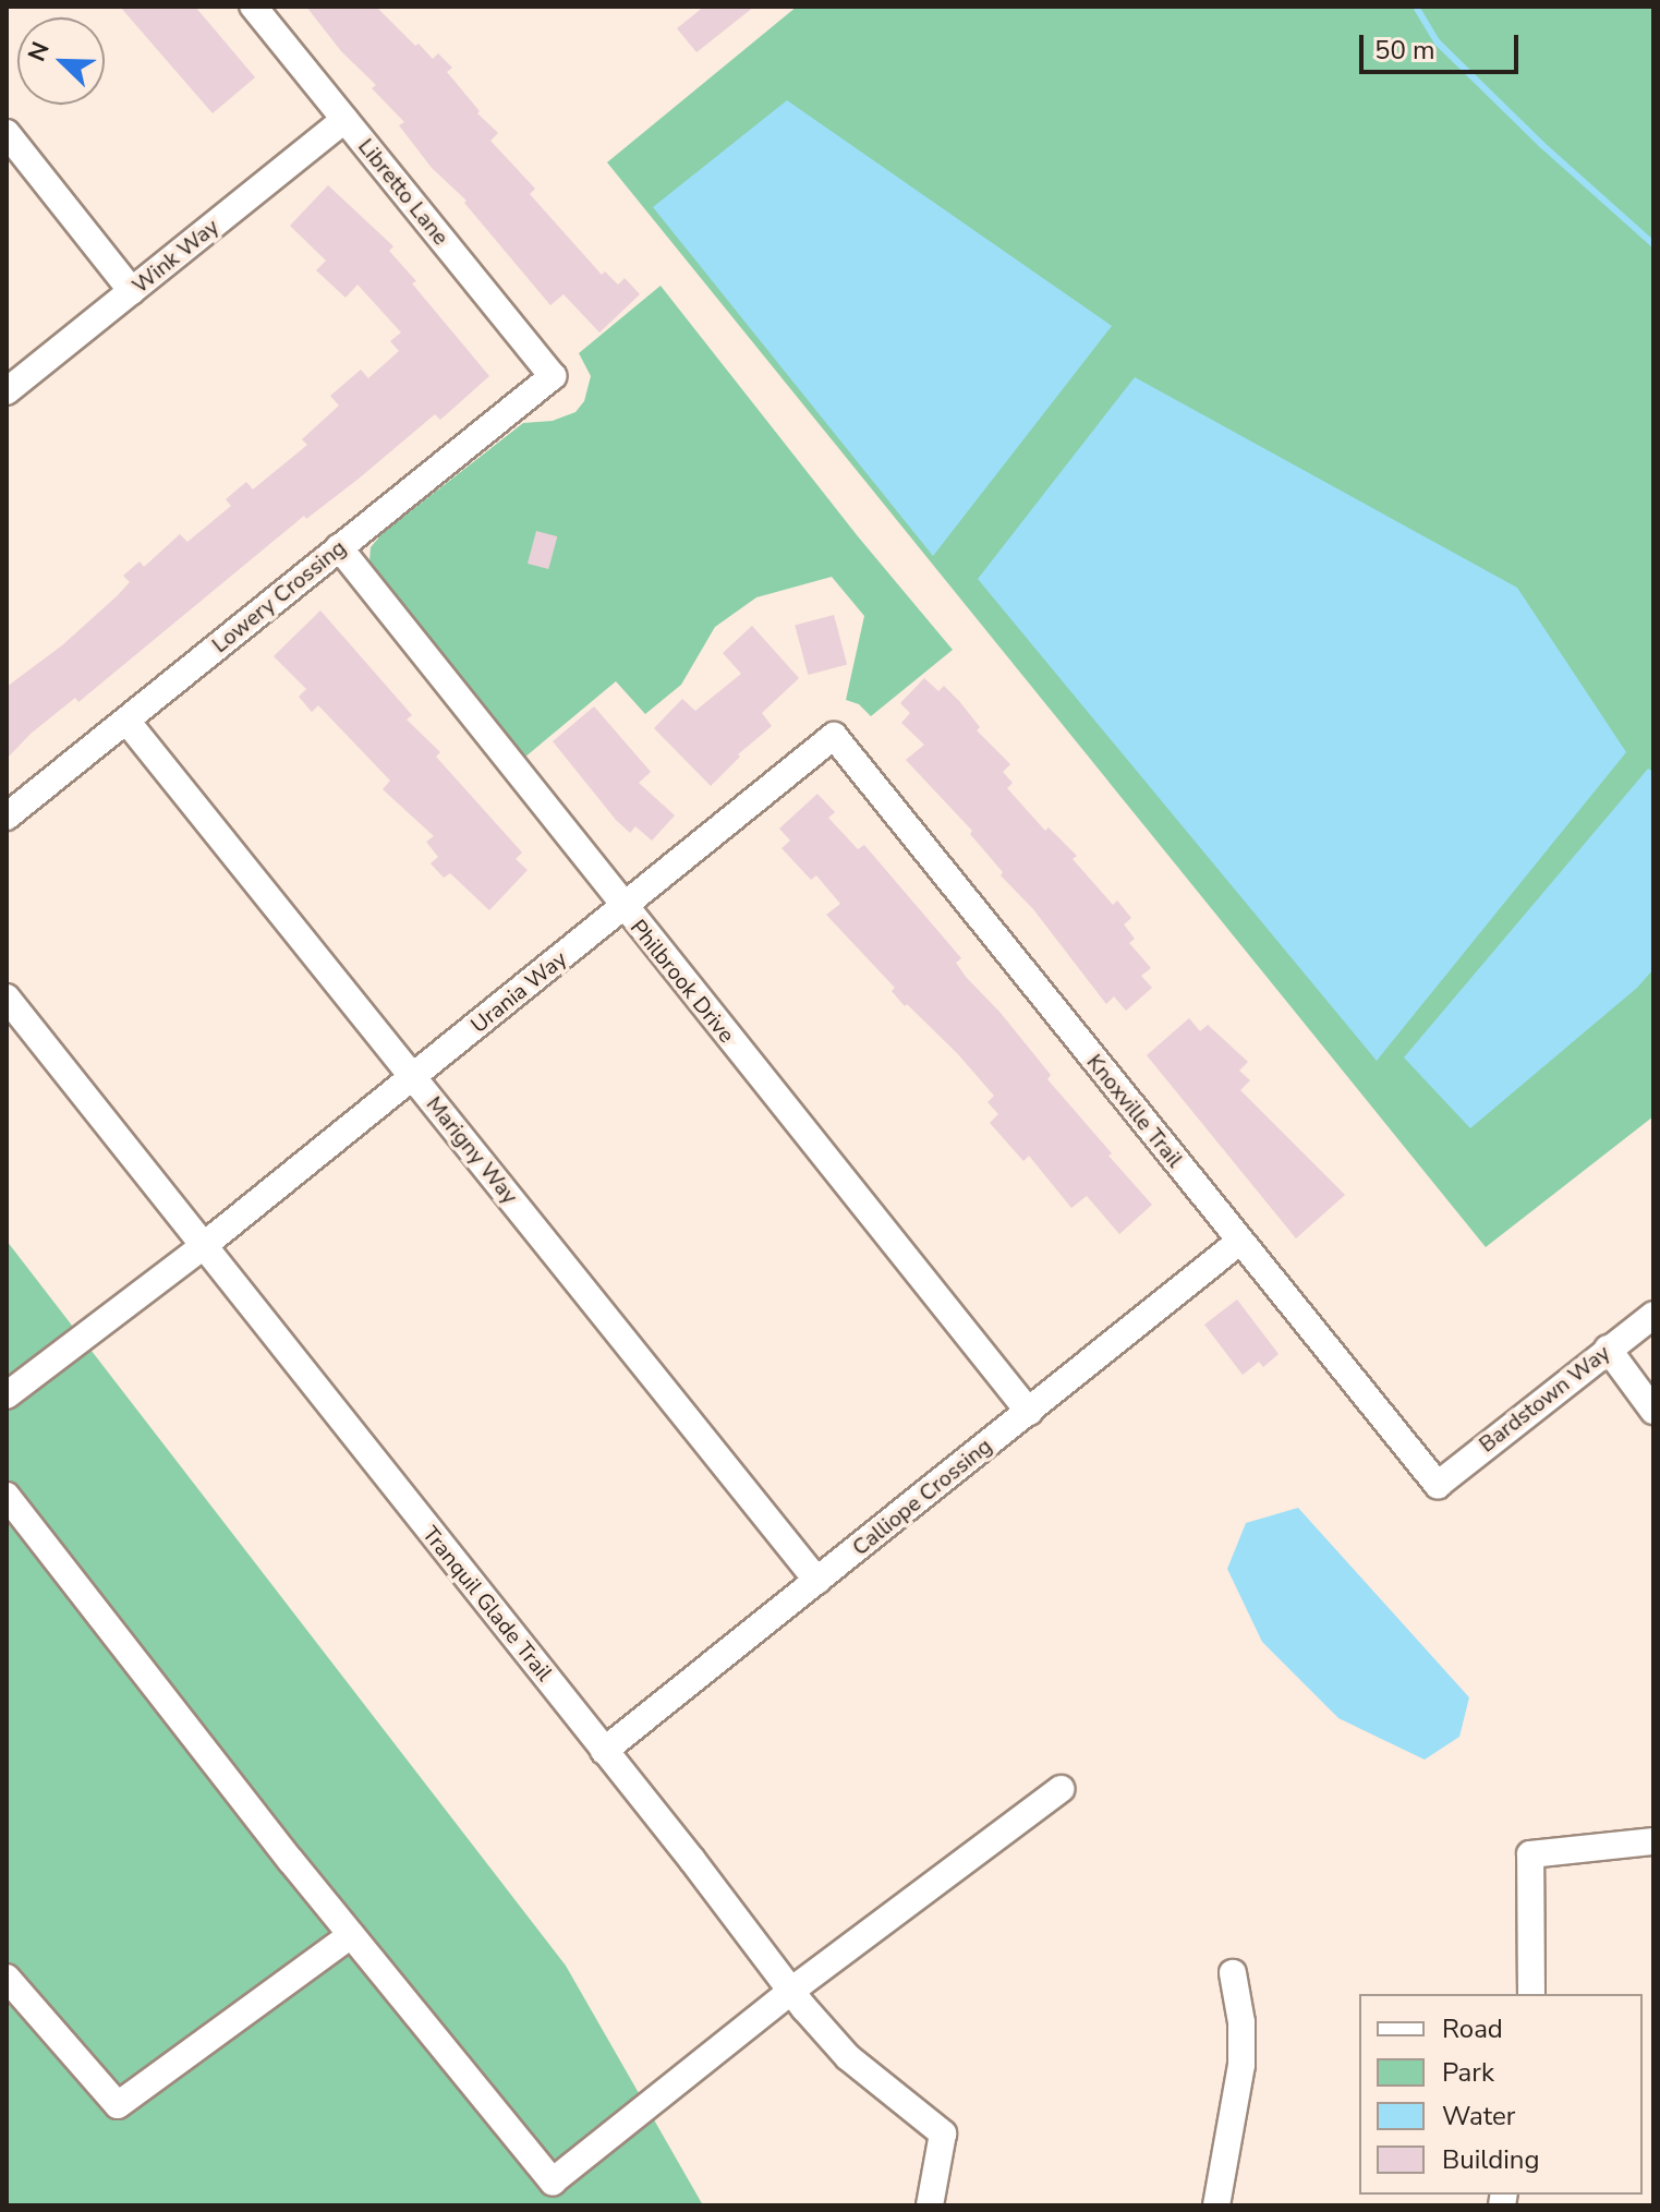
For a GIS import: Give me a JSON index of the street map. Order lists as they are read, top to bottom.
{
  "streets": {
    "street": [
      "Libretto Lane",
      "Wink Way",
      "Lowery Crossing",
      "Philbrook Drive",
      "Urania Way",
      "Knoxville Trail",
      "Marigny Way",
      "Bardstown Way",
      "Calliope Crossing",
      "Tranquil Glade Trail"
    ]
  },
  "crossings": [
    ["Libretto Lane", "Wink Way"],
    ["Libretto Lane", "Lowery Crossing"],
    ["Lowery Crossing", "Philbrook Drive"],
    ["Lowery Crossing", "Marigny Way"],
    ["Philbrook Drive", "Urania Way"],
    ["Philbrook Drive", "Calliope Crossing"],
    ["Urania Way", "Knoxville Trail"],
    ["Urania Way", "Marigny Way"],
    ["Urania Way", "Tranquil Glade Trail"],
    ["Knoxville Trail", "Bardstown Way"],
    ["Knoxville Trail", "Calliope Crossing"],
    ["Marigny Way", "Calliope Crossing"],
    ["Calliope Crossing", "Tranquil Glade Trail"]
  ],
  "legend": [
    "Road",
    "Park",
    "Water",
    "Building"
  ],
  "scale_bar": "50 m",
  "north": "top left"
}
